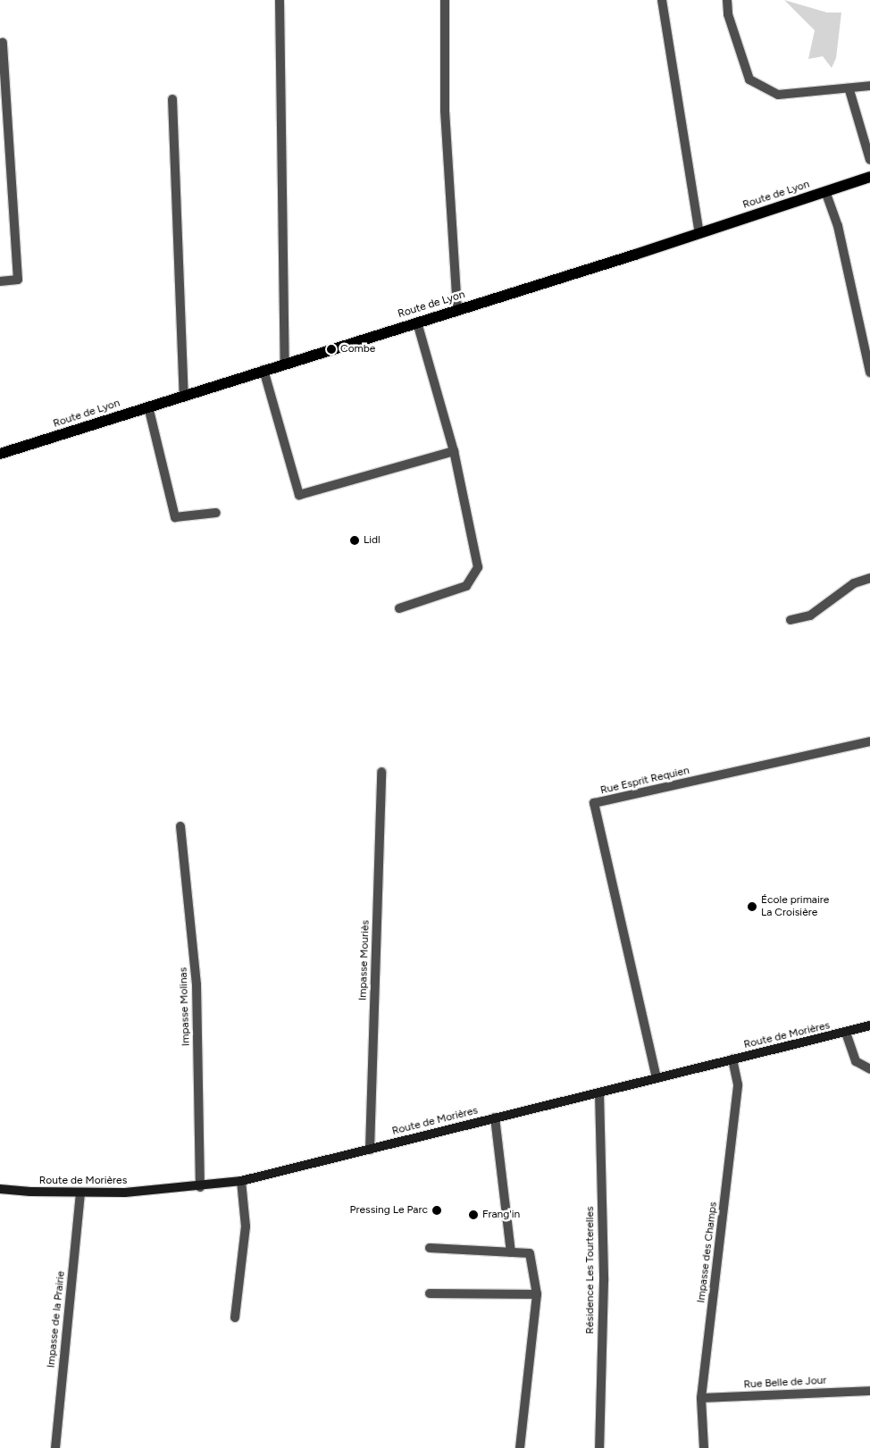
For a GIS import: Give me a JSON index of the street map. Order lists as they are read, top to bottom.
{
  "streets": {
    "main road": ["Route de Lyon", "Route de Morières"],
    "street": [
      "Rue Esprit Requien",
      "Impasse Mouriès",
      "Impasse Molinas",
      "Impasse des Champs",
      "Résidence Les Tourterelles",
      "Impasse de la Prairie",
      "Rue Belle de Jour"
    ]
  },
  "crossings": [
    ["Rue Esprit Requien", "Route de Morières"],
    ["Impasse Mouriès", "Route de Morières"],
    ["Impasse Molinas", "Route de Morières"],
    ["Route de Morières", "Impasse des Champs"],
    ["Route de Morières", "Résidence Les Tourterelles"],
    ["Route de Morières", "Impasse de la Prairie"],
    ["Impasse des Champs", "Rue Belle de Jour"]
  ],
  "places": [
    "Combe",
    "Lidl",
    "École primaire La Croisière",
    "Pressing Le Parc",
    "Frang'in"
  ]
}
